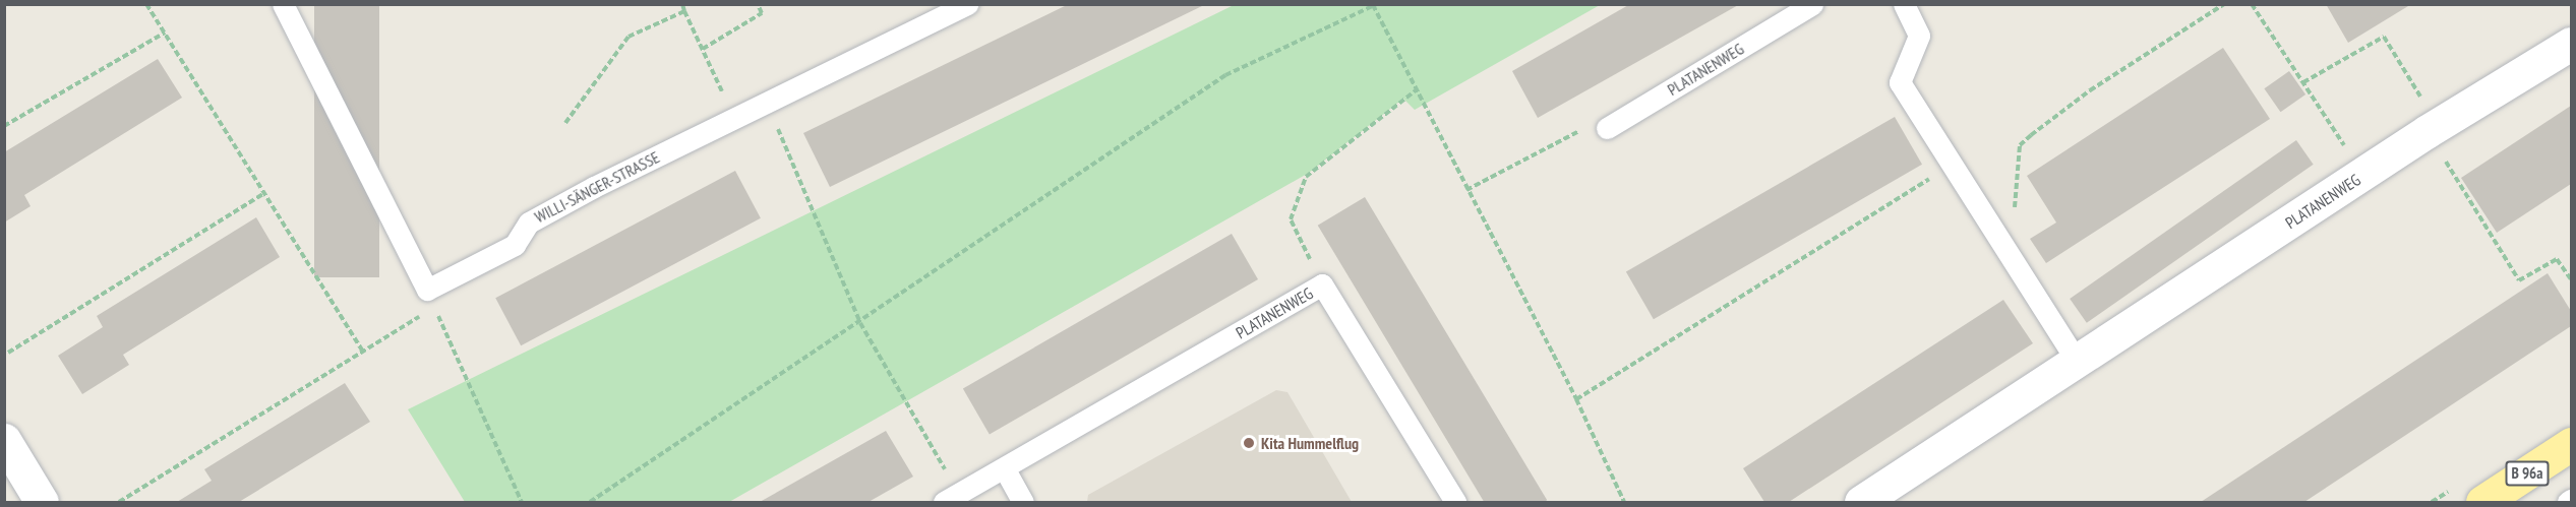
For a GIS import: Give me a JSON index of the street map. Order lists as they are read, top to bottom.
{
  "streets": {
    "main road": ["B 96a"],
    "street": ["PLATANENWEG"],
    "lane": ["WILLI-SÄNGER-STRASSE"]
  },
  "places": ["Kita Hummelflug"]
}
